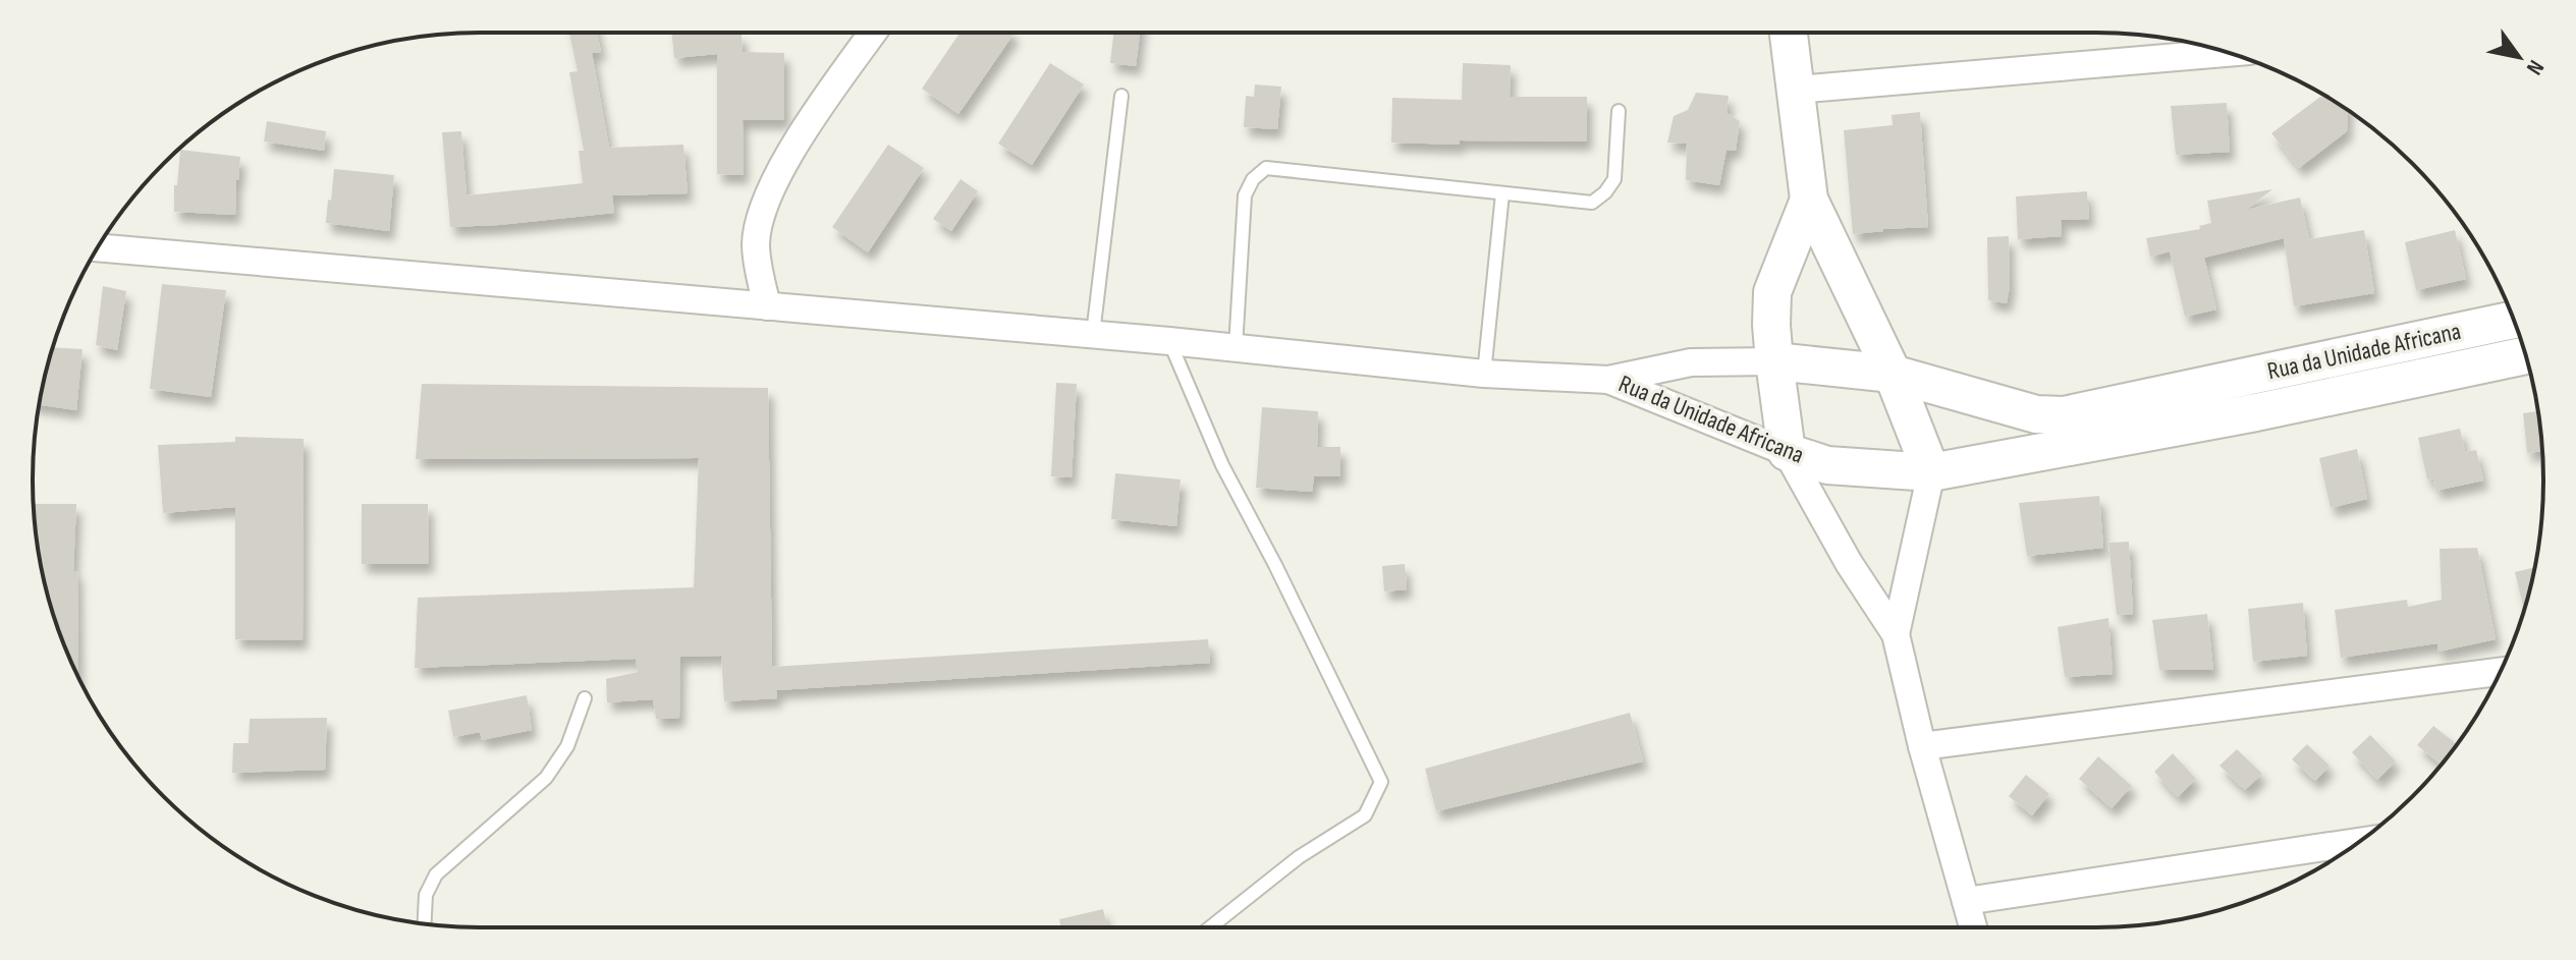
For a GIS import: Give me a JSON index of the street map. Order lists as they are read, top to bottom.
{
  "streets": {
    "street": ["Rua da Unidade Africana"]
  },
  "north": "bottom right"
}
